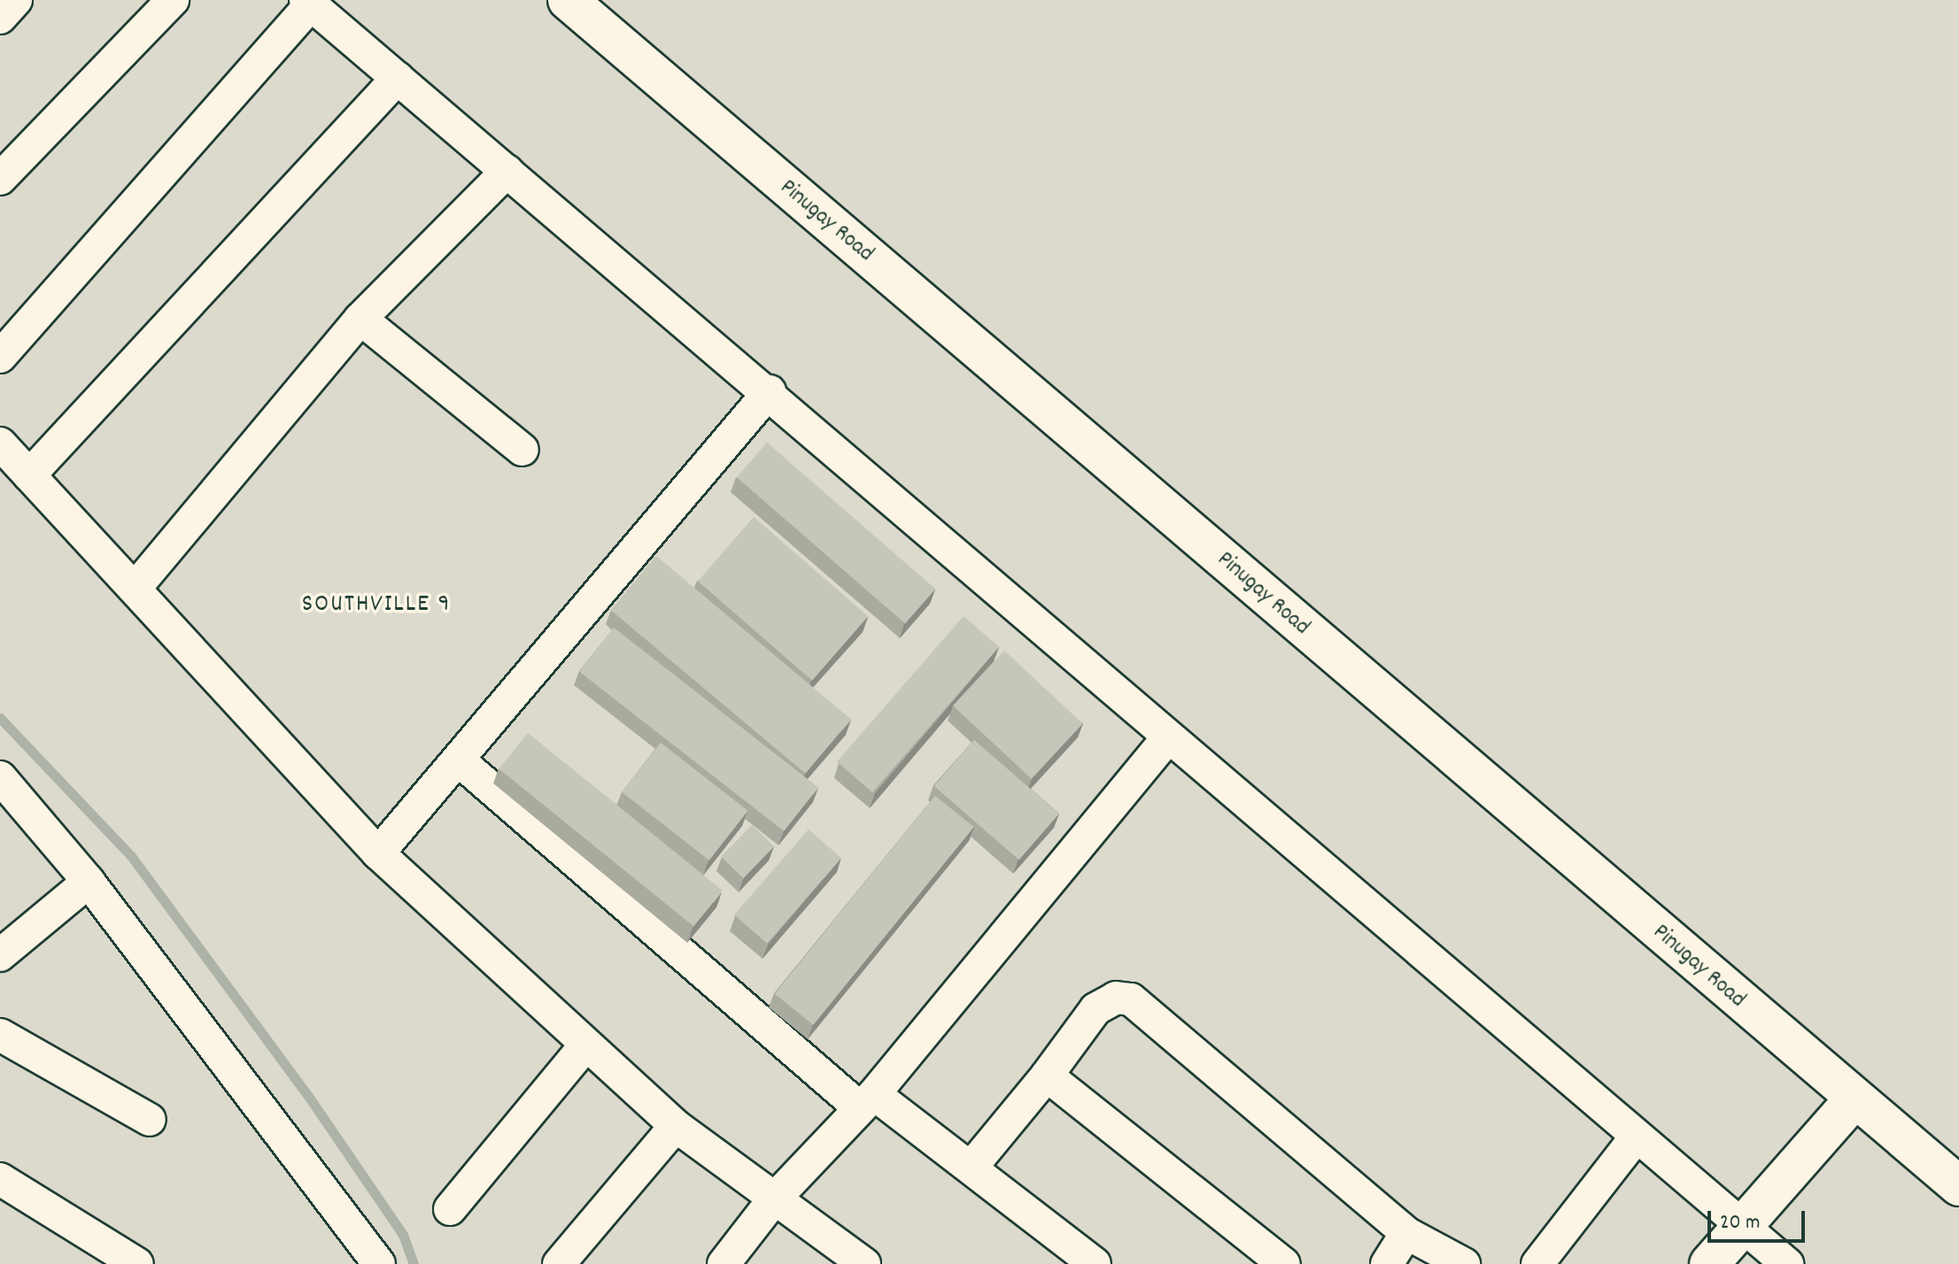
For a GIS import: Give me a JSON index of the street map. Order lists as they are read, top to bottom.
{
  "streets": {
    "street": ["Pinugay Road"]
  },
  "districts": ["SOUTHVILLE 9"],
  "scale_bar": "20 m"
}
